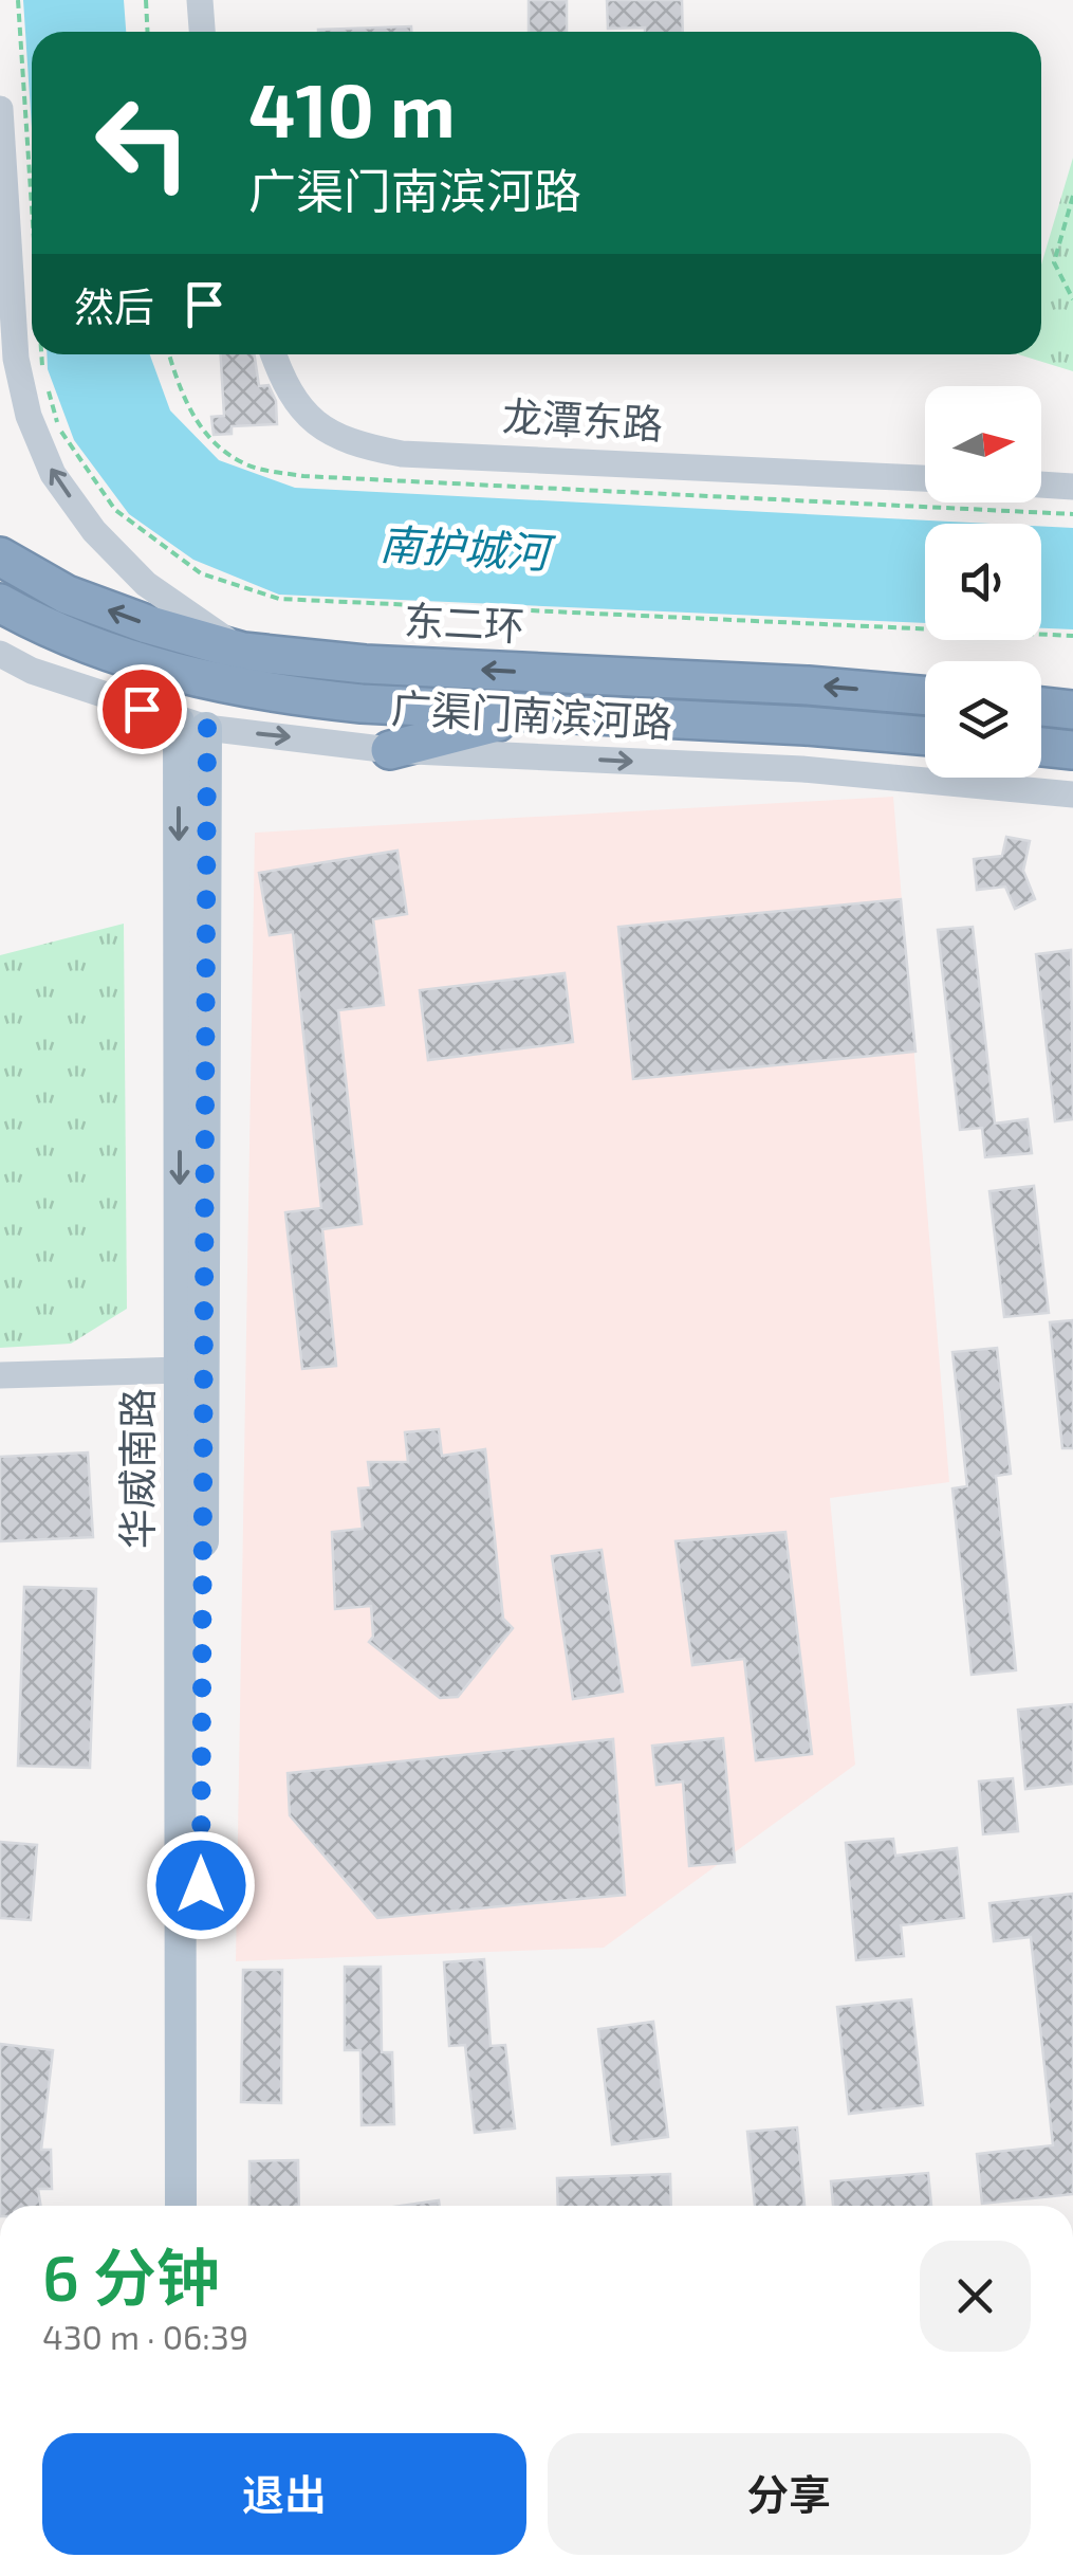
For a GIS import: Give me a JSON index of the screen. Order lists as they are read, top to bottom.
{
  "streets": {
    "highway": ["东二环"],
    "main road": ["华威南路"],
    "street": ["龙潭东路", "广渠门南滨河路"]
  },
  "crossings": [
    ["广渠门南滨河路", "华威南路"]
  ],
  "one_way": ["广渠门南滨河路"],
  "water": ["南护城河"],
  "north": "right",
  "page": {
    "turn": ["410 m", "广渠门南滨河路"],
    "then": "然后",
    "heading": ["6 分钟", "430 m · 06:39"],
    "buttons": ["退出", "分享"]
  }
}
